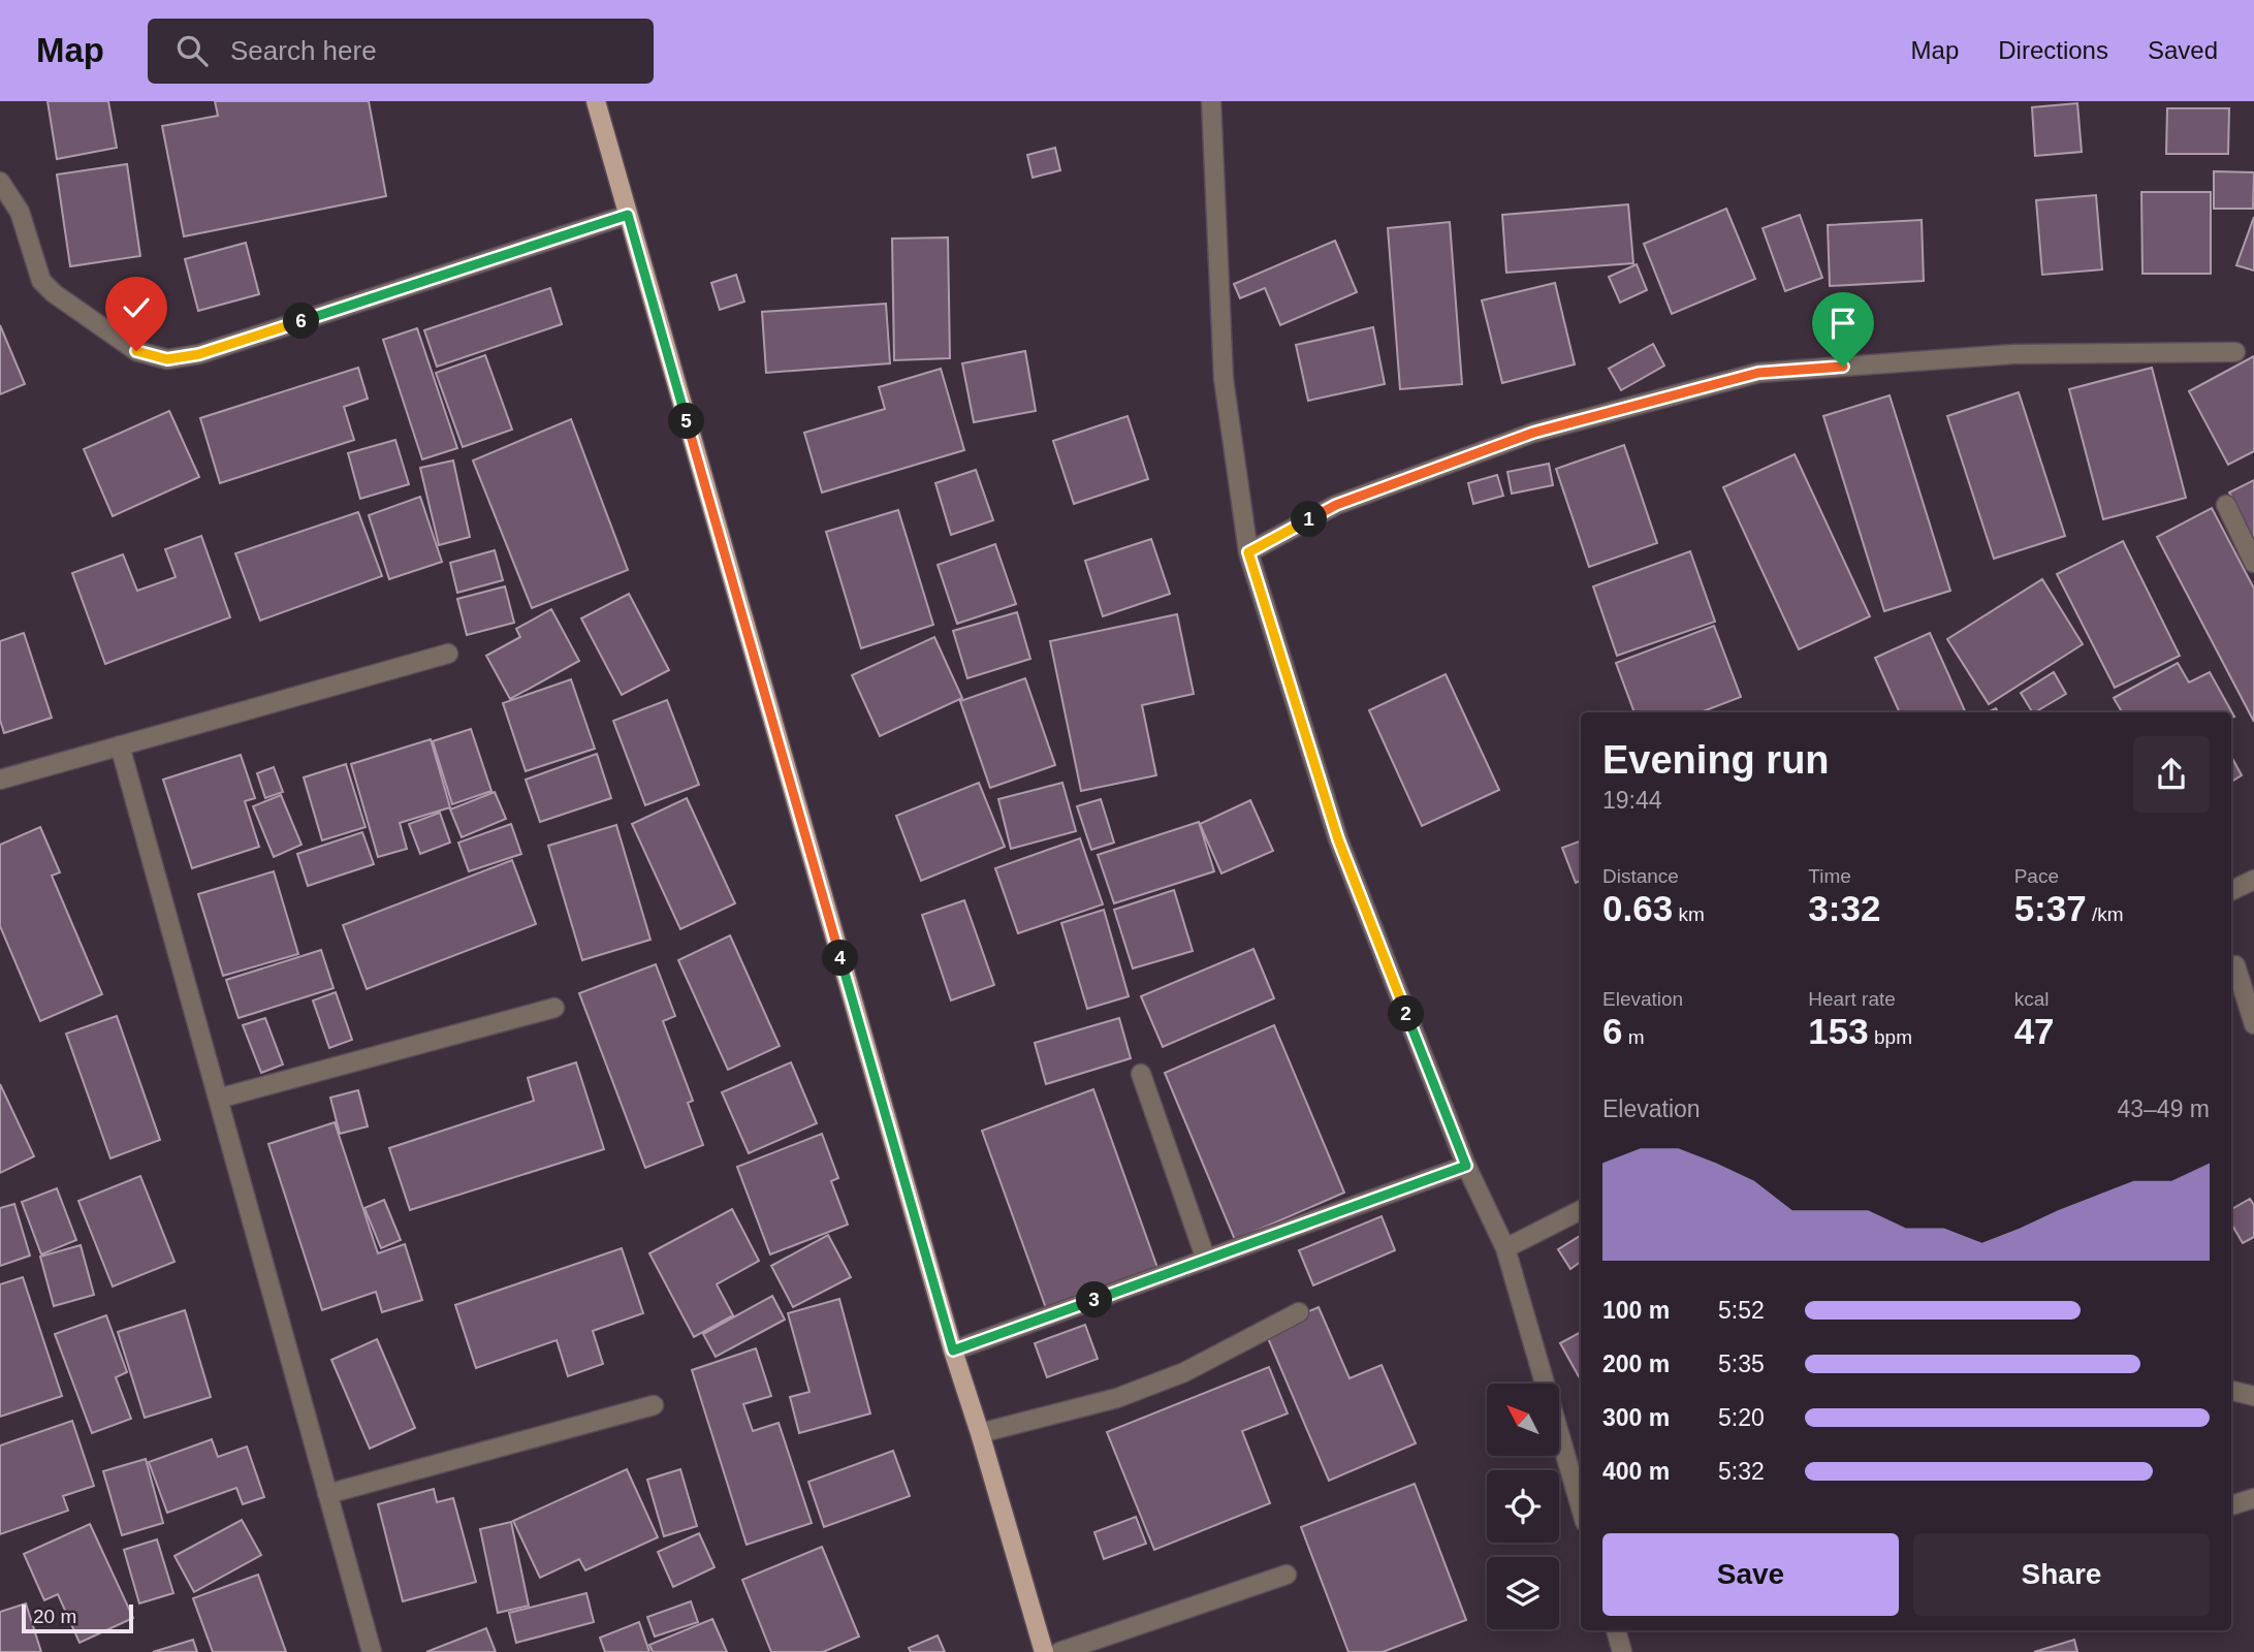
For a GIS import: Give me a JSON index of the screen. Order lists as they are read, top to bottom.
{
  "scale_bar": "20 m",
  "north": "top left",
  "page": {
    "header": "Map",
    "search": "Search here",
    "nav": ["Map", "Directions", "Saved"],
    "pins": [
      "6",
      "5",
      "1",
      "4",
      "2",
      "3"
    ],
    "heading": ["Evening run", "19:44"],
    "stats": [
      ["Distance", "0.63 km"],
      ["Time", "3:32"],
      ["Pace", "5:37 /km"],
      ["Elevation", "6 m"],
      ["Heart rate", "153 bpm"],
      ["kcal", "47"]
    ],
    "chart": ["Elevation", "43–49 m"],
    "list": [
      {
        "name": "100 m",
        "note": "5:52"
      },
      {
        "name": "200 m",
        "note": "5:35"
      },
      {
        "name": "300 m",
        "note": "5:20"
      },
      {
        "name": "400 m",
        "note": "5:32"
      }
    ],
    "buttons": ["Save", "Share"],
    "scale": "20 m"
  }
}
